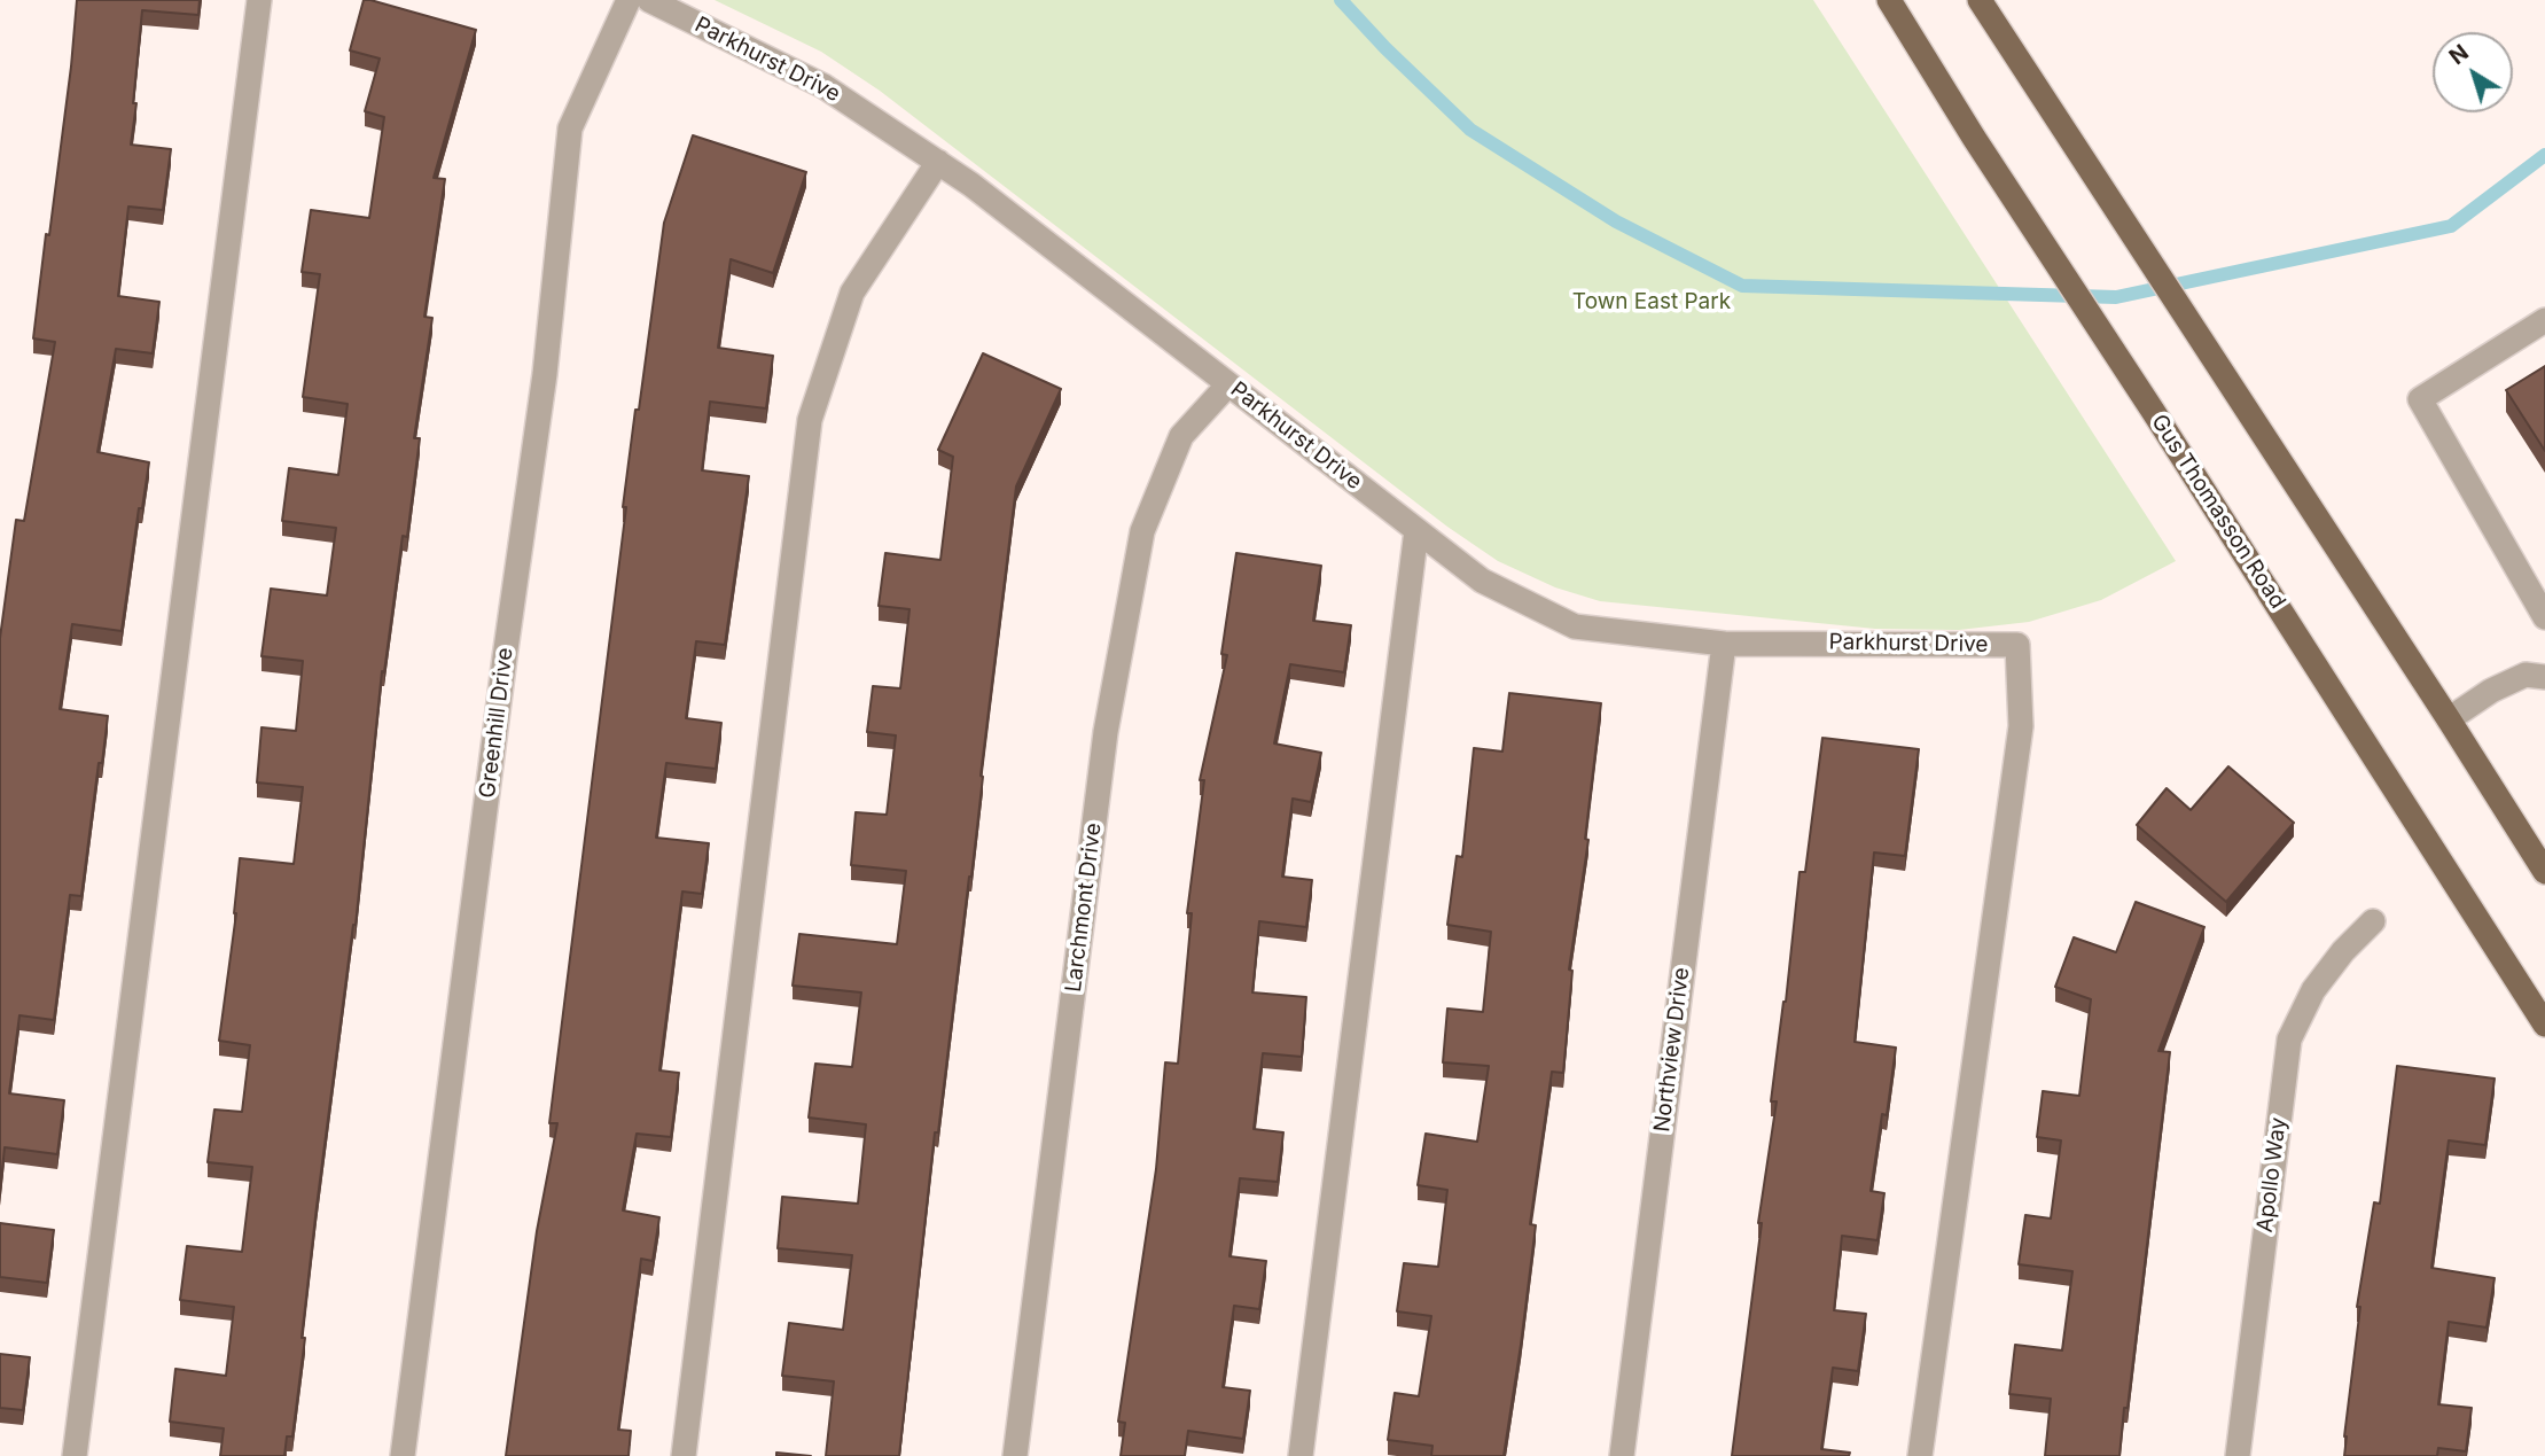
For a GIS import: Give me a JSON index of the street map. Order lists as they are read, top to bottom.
{
  "streets": {
    "main road": ["Gus Thomasson Road"],
    "street": [
      "Parkhurst Drive",
      "Greenhill Drive",
      "Larchmont Drive",
      "Northview Drive",
      "Apollo Way"
    ]
  },
  "crossings": [
    ["Parkhurst Drive", "Larchmont Drive"],
    ["Parkhurst Drive", "Northview Drive"]
  ],
  "parks": ["Town East Park"],
  "north": "top left"
}
